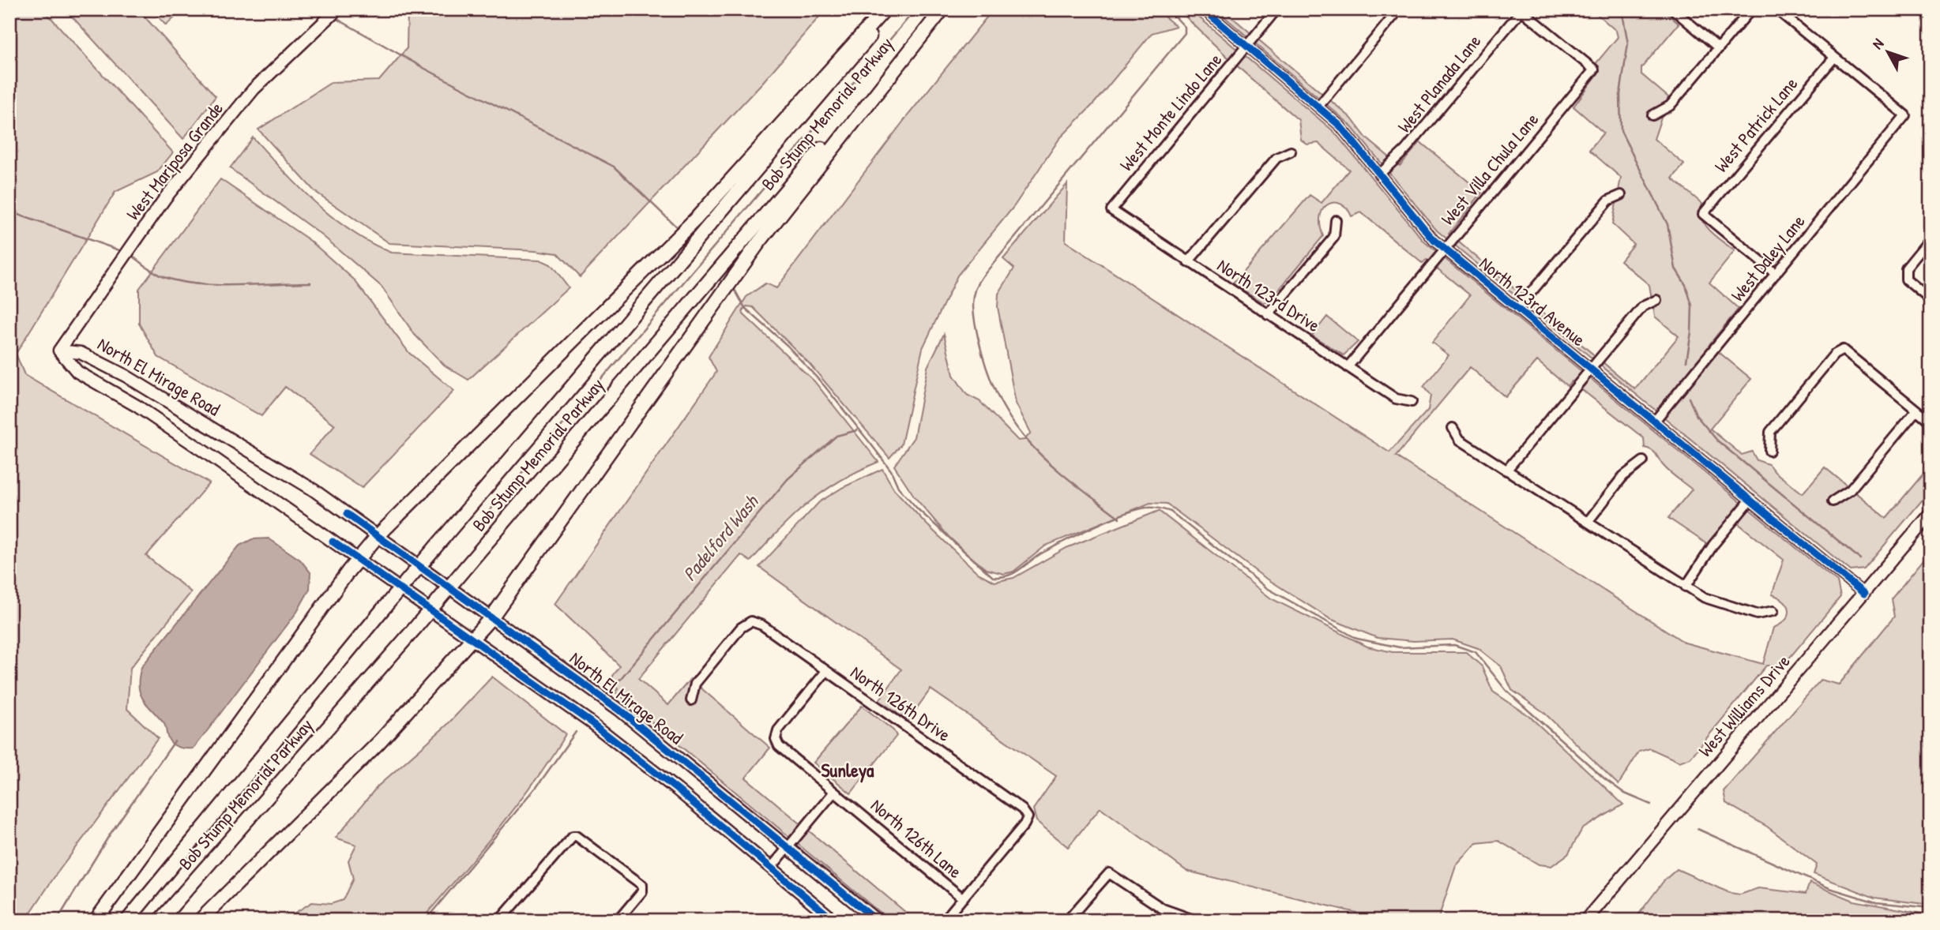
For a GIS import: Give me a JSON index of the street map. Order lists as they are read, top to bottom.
{
  "streets": {
    "highway": ["Bob Stump Memorial Parkway"],
    "main road": ["West Mariposa Grande", "North El Mirage Road", "West Williams Drive"],
    "street": [
      "West Planada Lane",
      "West Monte Lindo Lane",
      "West Patrick Lane",
      "West Villa Chula Lane",
      "West Daley Lane",
      "North 123rd Drive",
      "North 123rd Avenue",
      "North 126th Drive",
      "North 126th Lane"
    ]
  },
  "crossings": [
    ["West Planada Lane", "West Villa Chula Lane"],
    ["West Planada Lane", "North 123rd Avenue"],
    ["West Monte Lindo Lane", "North 123rd Drive"],
    ["West Monte Lindo Lane", "North 123rd Avenue"],
    ["West Patrick Lane", "West Daley Lane"],
    ["West Mariposa Grande", "North El Mirage Road"],
    ["West Villa Chula Lane", "North 123rd Drive"],
    ["West Villa Chula Lane", "North 123rd Avenue"],
    ["West Daley Lane", "North 123rd Avenue"],
    ["North 123rd Avenue", "West Williams Drive"],
    ["North 126th Drive", "North 126th Lane"]
  ],
  "districts": ["Sunleya"],
  "water": ["Padelford Wash"],
  "north": "top left"
}
